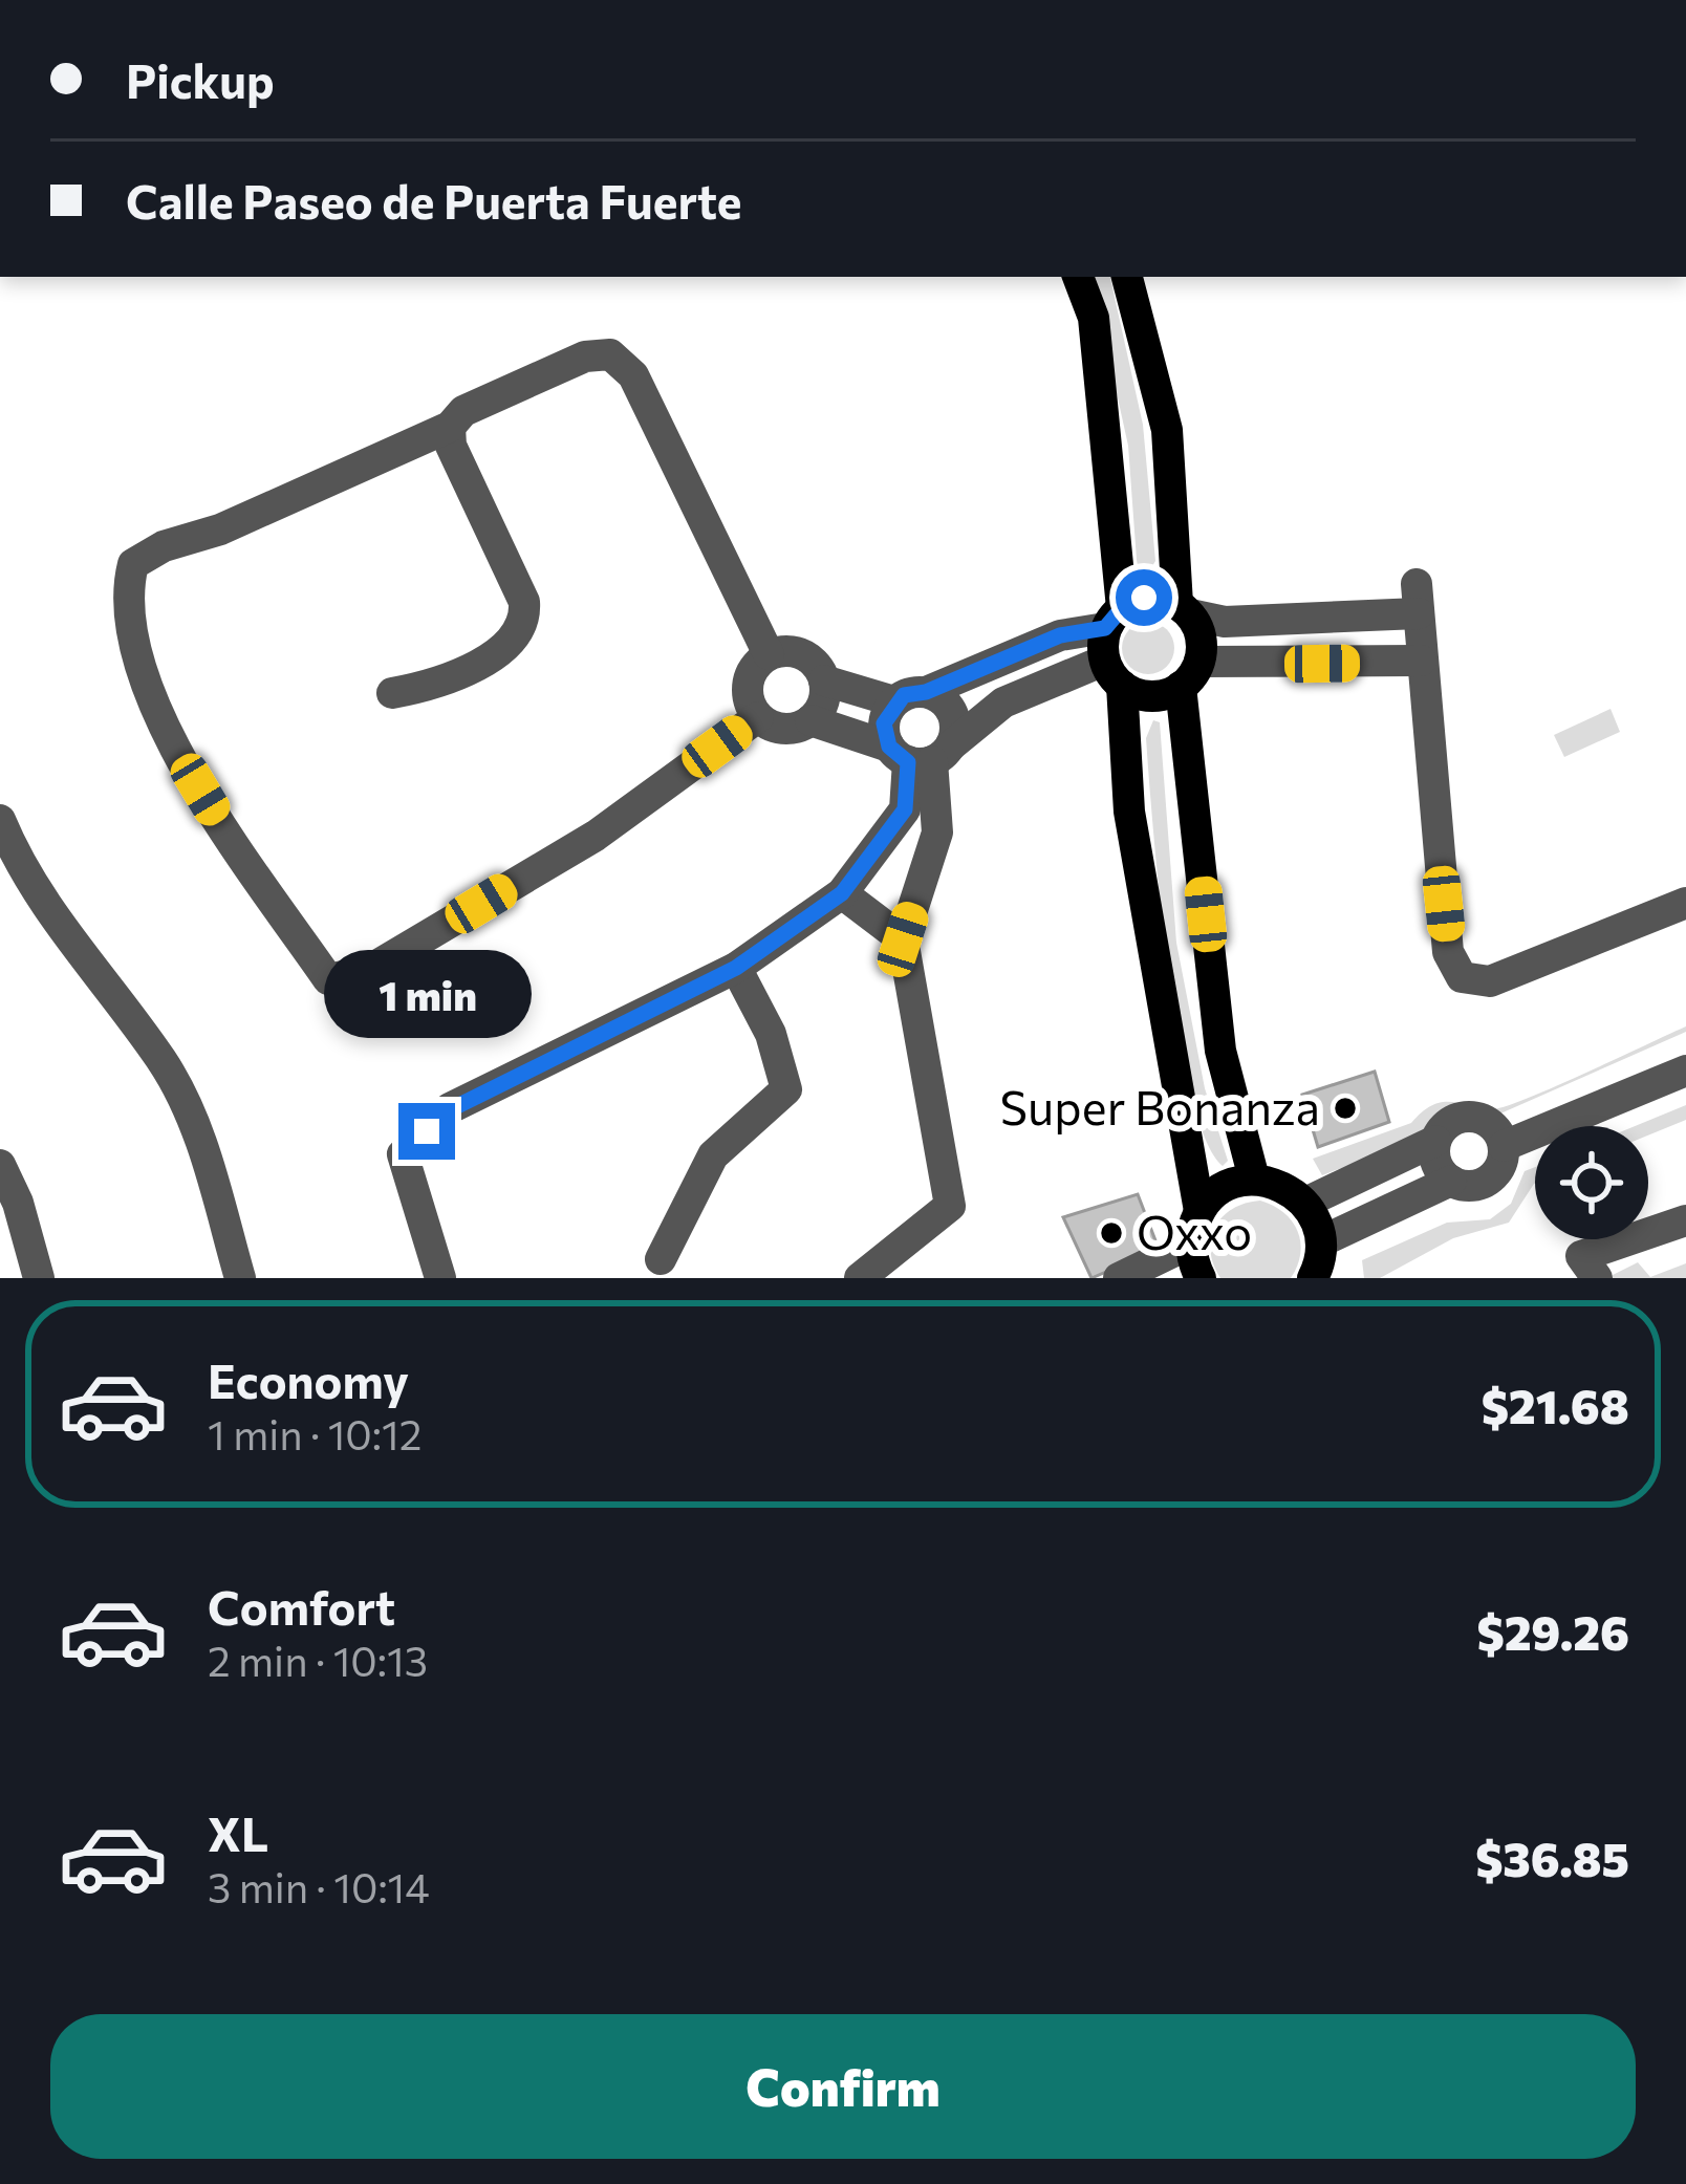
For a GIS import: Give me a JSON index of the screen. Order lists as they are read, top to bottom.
{
  "places": ["Super Bonanza", "Oxxo"],
  "page": {
    "banner": ["Pickup", "Calle Paseo de Puerta Fuerte"],
    "bubble": "1 min",
    "list": [
      {
        "name": "Economy",
        "note": "1 min · 10:12",
        "value": "$21.68"
      },
      {
        "name": "Comfort",
        "note": "2 min · 10:13",
        "value": "$29.26"
      },
      {
        "name": "XL",
        "note": "3 min · 10:14",
        "value": "$36.85"
      }
    ],
    "buttons": "Confirm"
  }
}
